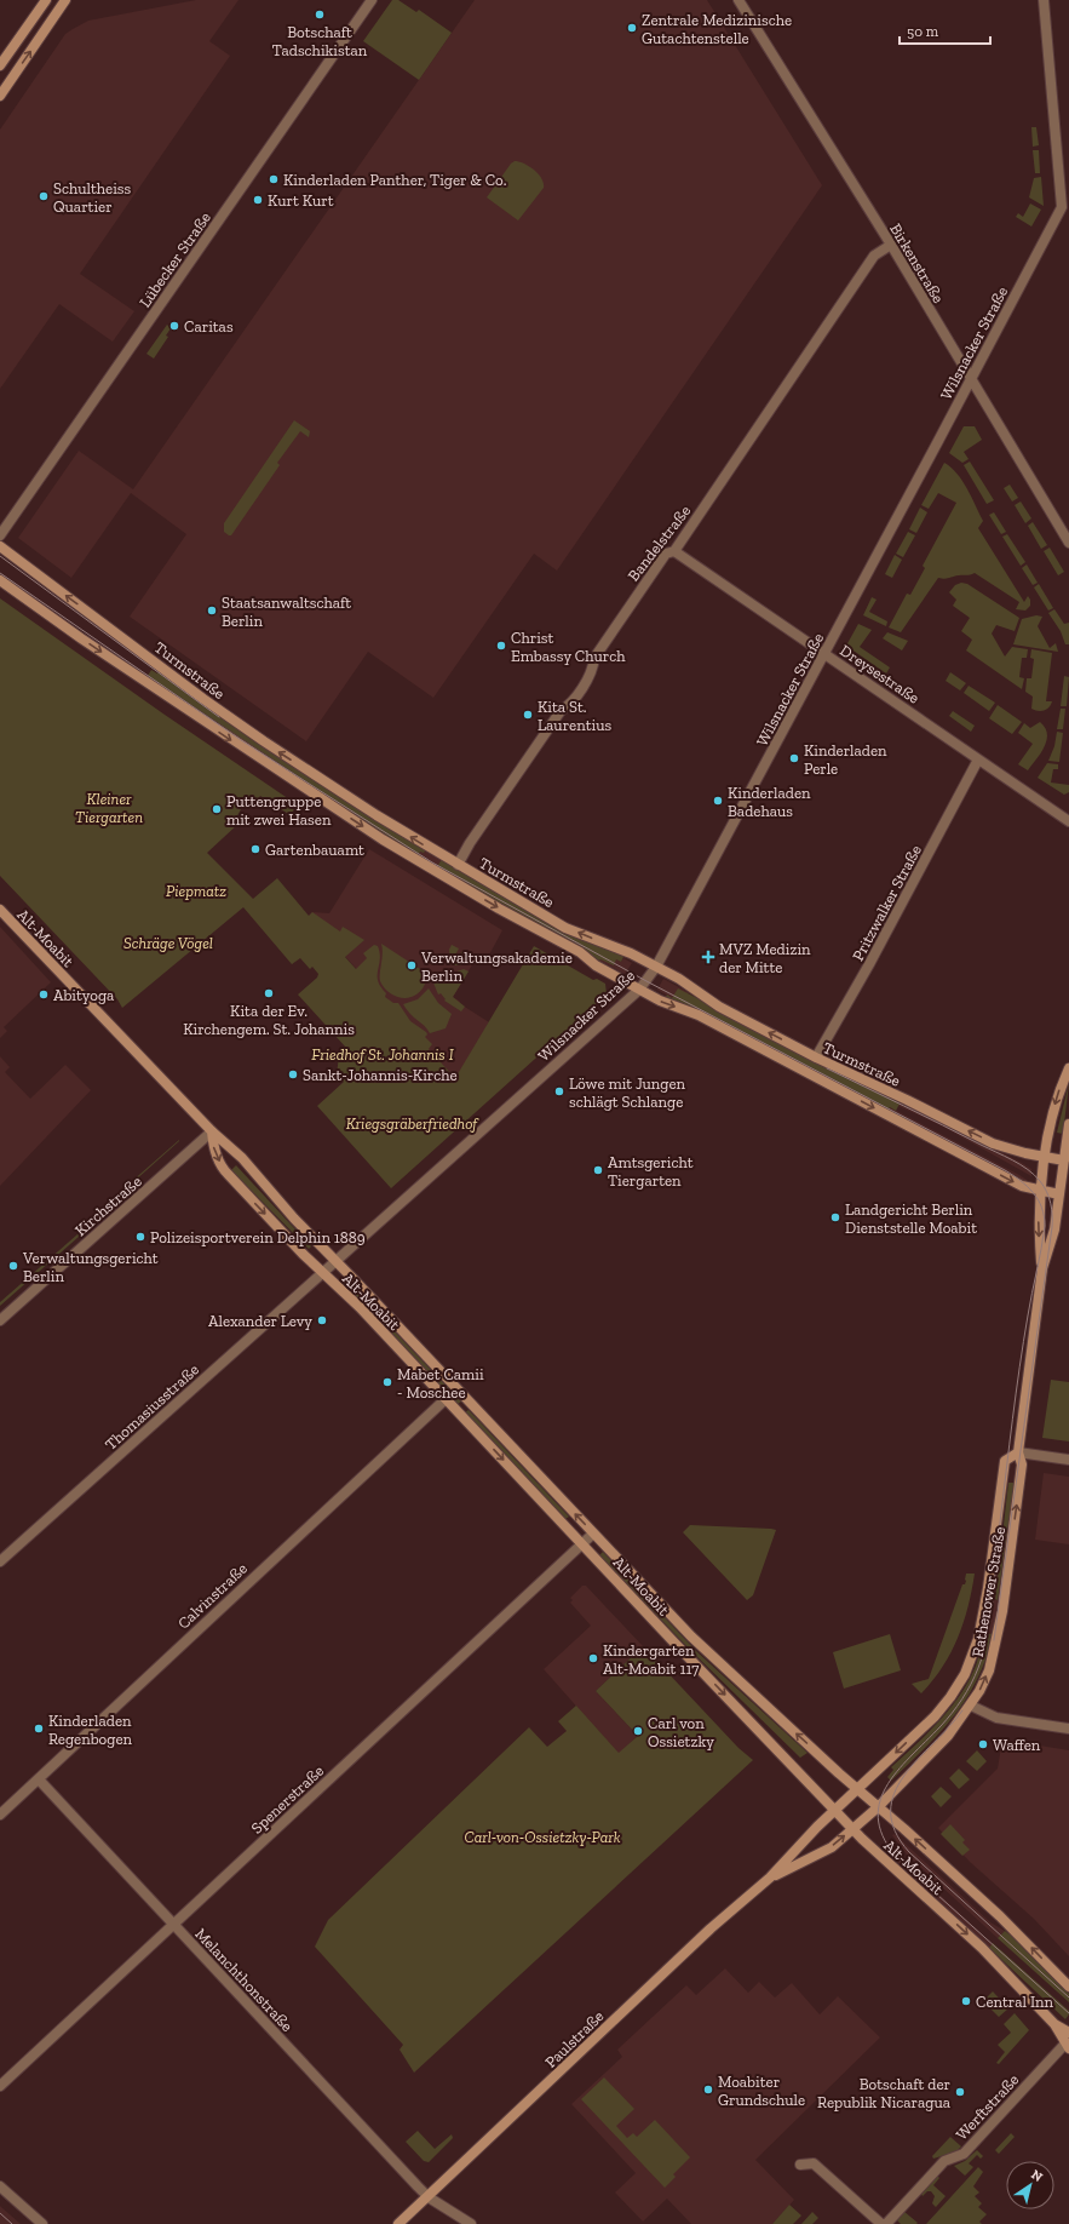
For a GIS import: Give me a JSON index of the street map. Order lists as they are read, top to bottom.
{
  "streets": {
    "main road": [
      "Turmstraße",
      "Alt-Moabit",
      "Rathenower Straße",
      "Paulstraße"
    ],
    "street": [
      "Lübecker Straße",
      "Birkenstraße",
      "Wilsnacker Straße",
      "Bandelstraße",
      "Dreysestraße",
      "Pritzwalker Straße",
      "Kirchstraße",
      "Thomasiusstraße",
      "Calvinstraße",
      "Spenerstraße",
      "Melanchthonstraße",
      "Werftstraße"
    ]
  },
  "crossings": [
    ["Birkenstraße", "Wilsnacker Straße"],
    ["Birkenstraße", "Bandelstraße"],
    ["Wilsnacker Straße", "Turmstraße"],
    ["Wilsnacker Straße", "Dreysestraße"],
    ["Wilsnacker Straße", "Alt-Moabit"],
    ["Wilsnacker Straße", "Thomasiusstraße"],
    ["Bandelstraße", "Turmstraße"],
    ["Bandelstraße", "Dreysestraße"],
    ["Turmstraße", "Pritzwalker Straße"],
    ["Turmstraße", "Rathenower Straße"],
    ["Dreysestraße", "Pritzwalker Straße"],
    ["Alt-Moabit", "Kirchstraße"],
    ["Alt-Moabit", "Thomasiusstraße"],
    ["Alt-Moabit", "Rathenower Straße"],
    ["Alt-Moabit", "Calvinstraße"],
    ["Alt-Moabit", "Spenerstraße"],
    ["Alt-Moabit", "Paulstraße"],
    ["Alt-Moabit", "Werftstraße"],
    ["Rathenower Straße", "Paulstraße"],
    ["Calvinstraße", "Melanchthonstraße"],
    ["Spenerstraße", "Melanchthonstraße"],
    ["Melanchthonstraße", "Paulstraße"]
  ],
  "parks": [
    "Kleiner Tiergarten",
    "Piepmatz",
    "Schräge Vögel",
    "Friedhof St. Johannis I",
    "Kriegsgräberfriedhof",
    "Carl-von-Ossietzky-Park"
  ],
  "places": {
    "other": [
      "Botschaft Tadschikistan",
      "Zentrale Medizinische Gutachtenstelle",
      "Kinderladen Panther, Tiger & Co.",
      "Schultheiss Quartier",
      "Kurt Kurt",
      "Caritas",
      "Staatsanwaltschaft Berlin",
      "Christ Embassy Church",
      "Kita St. Laurentius",
      "Kinderladen Perle",
      "Kinderladen Badehaus",
      "Puttengruppe mit zwei Hasen",
      "Gartenbauamt",
      "Verwaltungsakademie Berlin",
      "Kita der Ev. Kirchengem. St. Johannis",
      "Abityoga",
      "Sankt-Johannis-Kirche",
      "Löwe mit Jungen schlägt Schlange",
      "Amtsgericht Tiergarten",
      "Landgericht Berlin Dienststelle Moabit",
      "Polizeisportverein Delphin 1889",
      "Verwaltungsgericht Berlin",
      "Alexander Levy",
      "Mabet Camii - Moschee",
      "Kindergarten Alt-Moabit 117",
      "Kinderladen Regenbogen",
      "Carl von Ossietzky",
      "Waffen",
      "Central Inn",
      "Moabiter Grundschule",
      "Botschaft der Republik Nicaragua"
    ],
    "health": ["MVZ Medizin der Mitte"]
  },
  "scale_bar": "50 m",
  "north": "top right"
}
